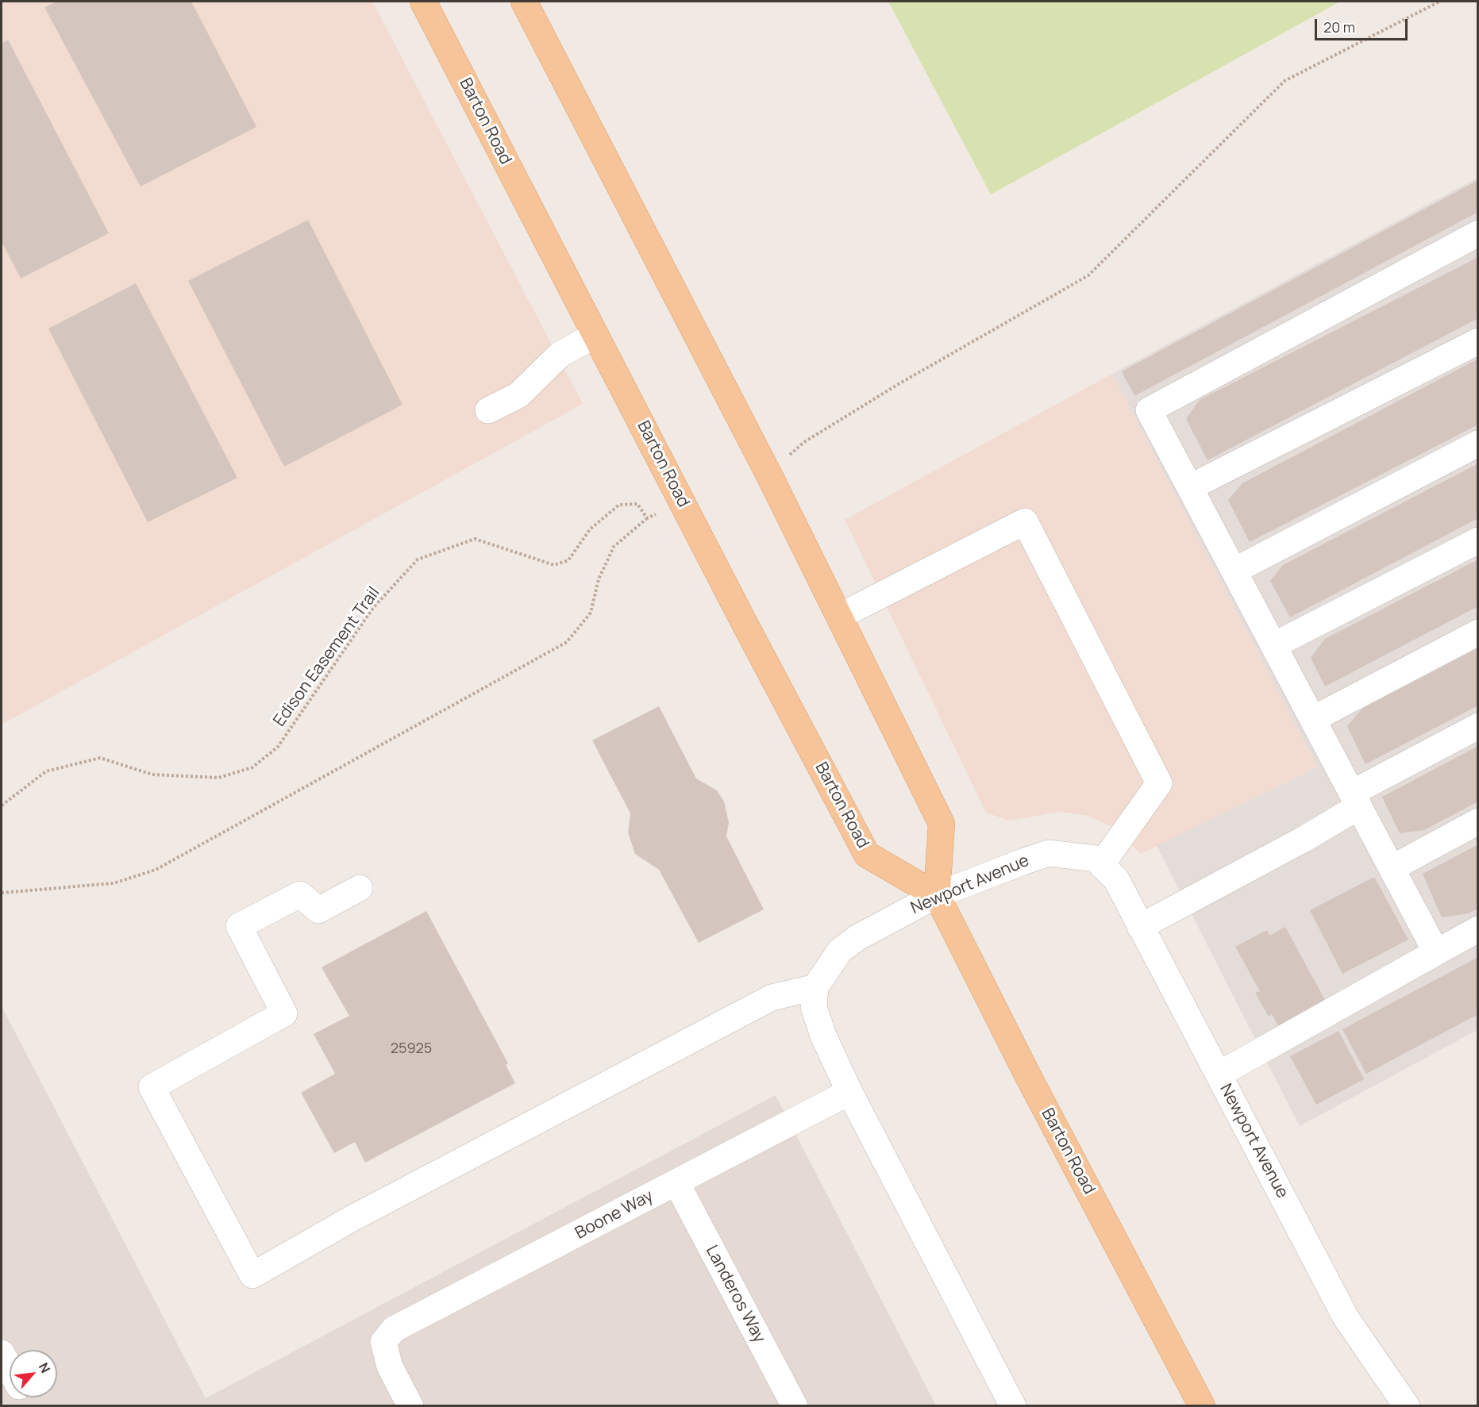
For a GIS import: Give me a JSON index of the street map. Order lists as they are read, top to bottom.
{
  "streets": {
    "main road": ["Barton Road"],
    "street": ["Newport Avenue", "Boone Way", "Landeros Way"],
    "path": ["Edison Easement Trail"]
  },
  "crossings": [
    ["Barton Road", "Newport Avenue"],
    ["Boone Way", "Landeros Way"]
  ],
  "house_numbers": ["25925"],
  "scale_bar": "20 m",
  "north": "top right"
}
